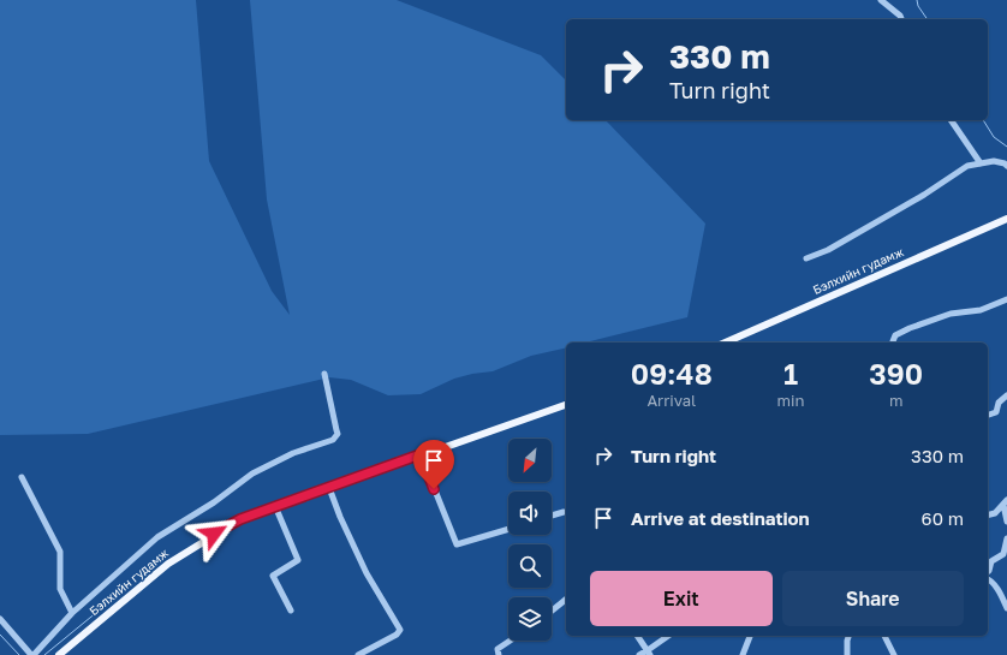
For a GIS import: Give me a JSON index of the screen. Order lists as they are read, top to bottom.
{
  "streets": {
    "main road": ["Бэлхийн гудамж"]
  },
  "north": "bottom left",
  "page": {
    "turn": ["330 m", "Turn right"],
    "eta": [
      "09:48",
      "Arrival",
      "1",
      "min",
      "390",
      "m"
    ],
    "list": [
      {
        "name": "Turn right",
        "value": "330 m"
      },
      {
        "name": "Arrive at destination",
        "value": "60 m"
      }
    ],
    "buttons": ["Exit", "Share"]
  }
}
